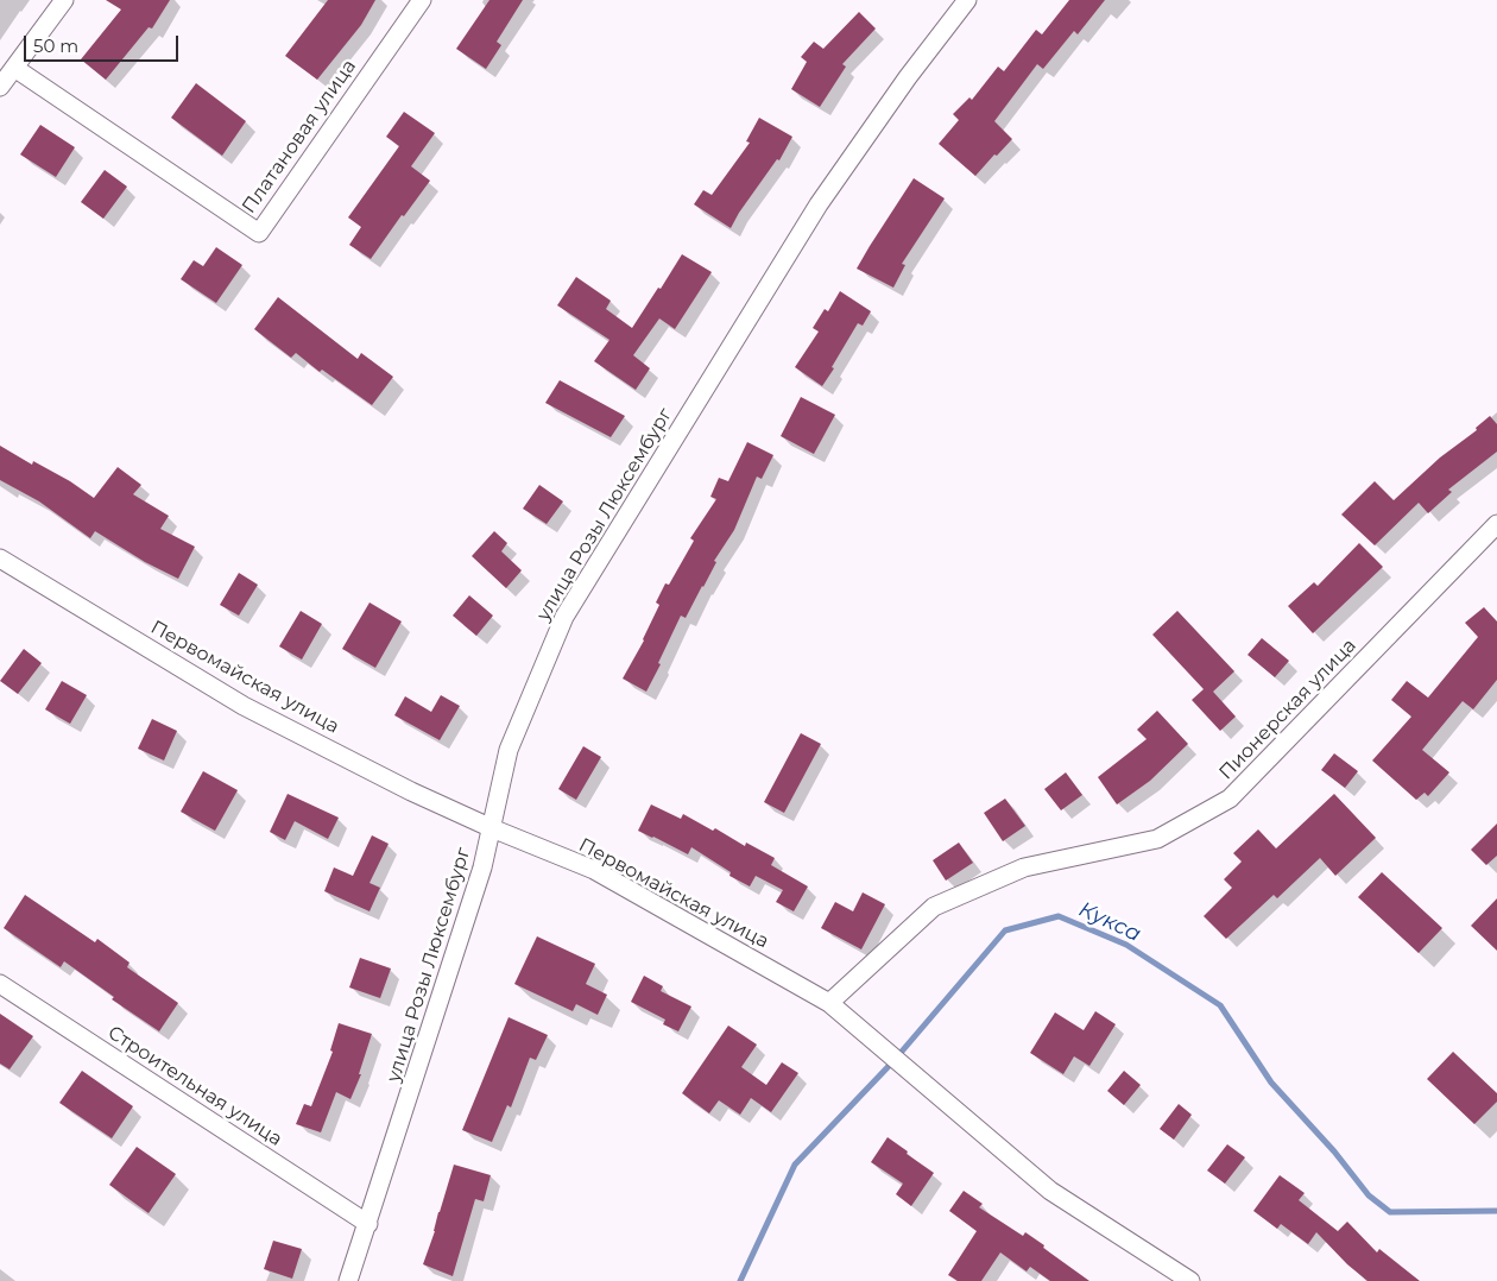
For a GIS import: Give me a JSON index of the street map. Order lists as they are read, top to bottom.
{
  "streets": {
    "street": [
      "Платановая улица",
      "улица Розы Люксембург",
      "Первомайская улица",
      "Пионерская улица",
      "Строительная улица"
    ]
  },
  "crossings": [
    ["улица Розы Люксембург", "Первомайская улица"],
    ["улица Розы Люксембург", "Строительная улица"],
    ["Первомайская улица", "Пионерская улица"]
  ],
  "water": ["Кукса"],
  "scale_bar": "50 m"
}
